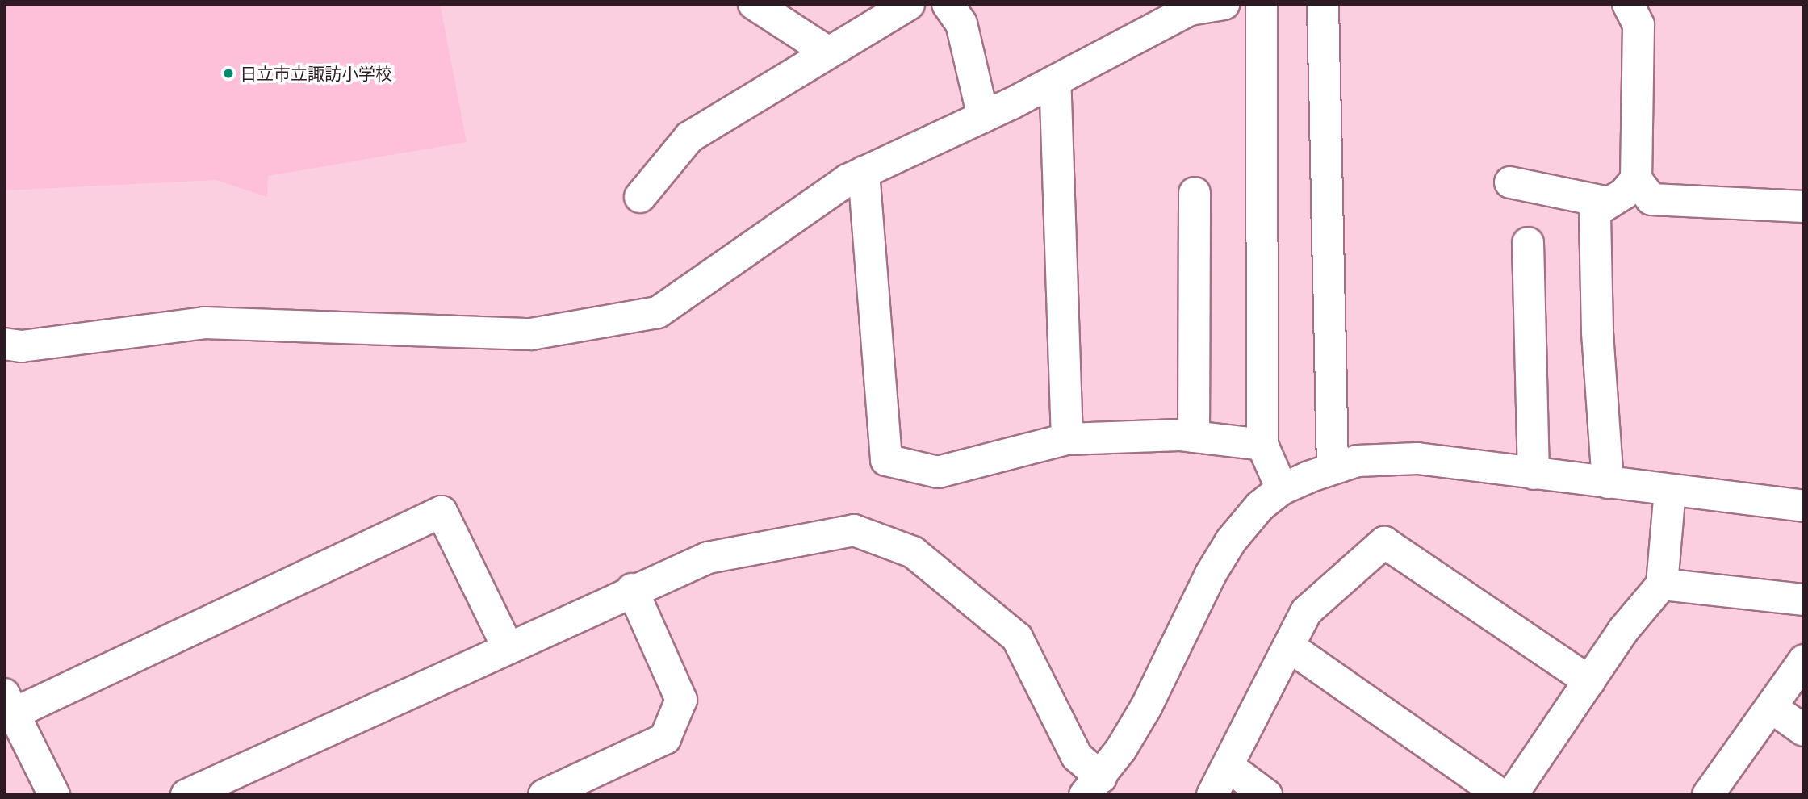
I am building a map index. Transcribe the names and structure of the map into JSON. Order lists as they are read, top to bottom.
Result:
{
  "places": ["日立市立諏訪小学校"]
}
